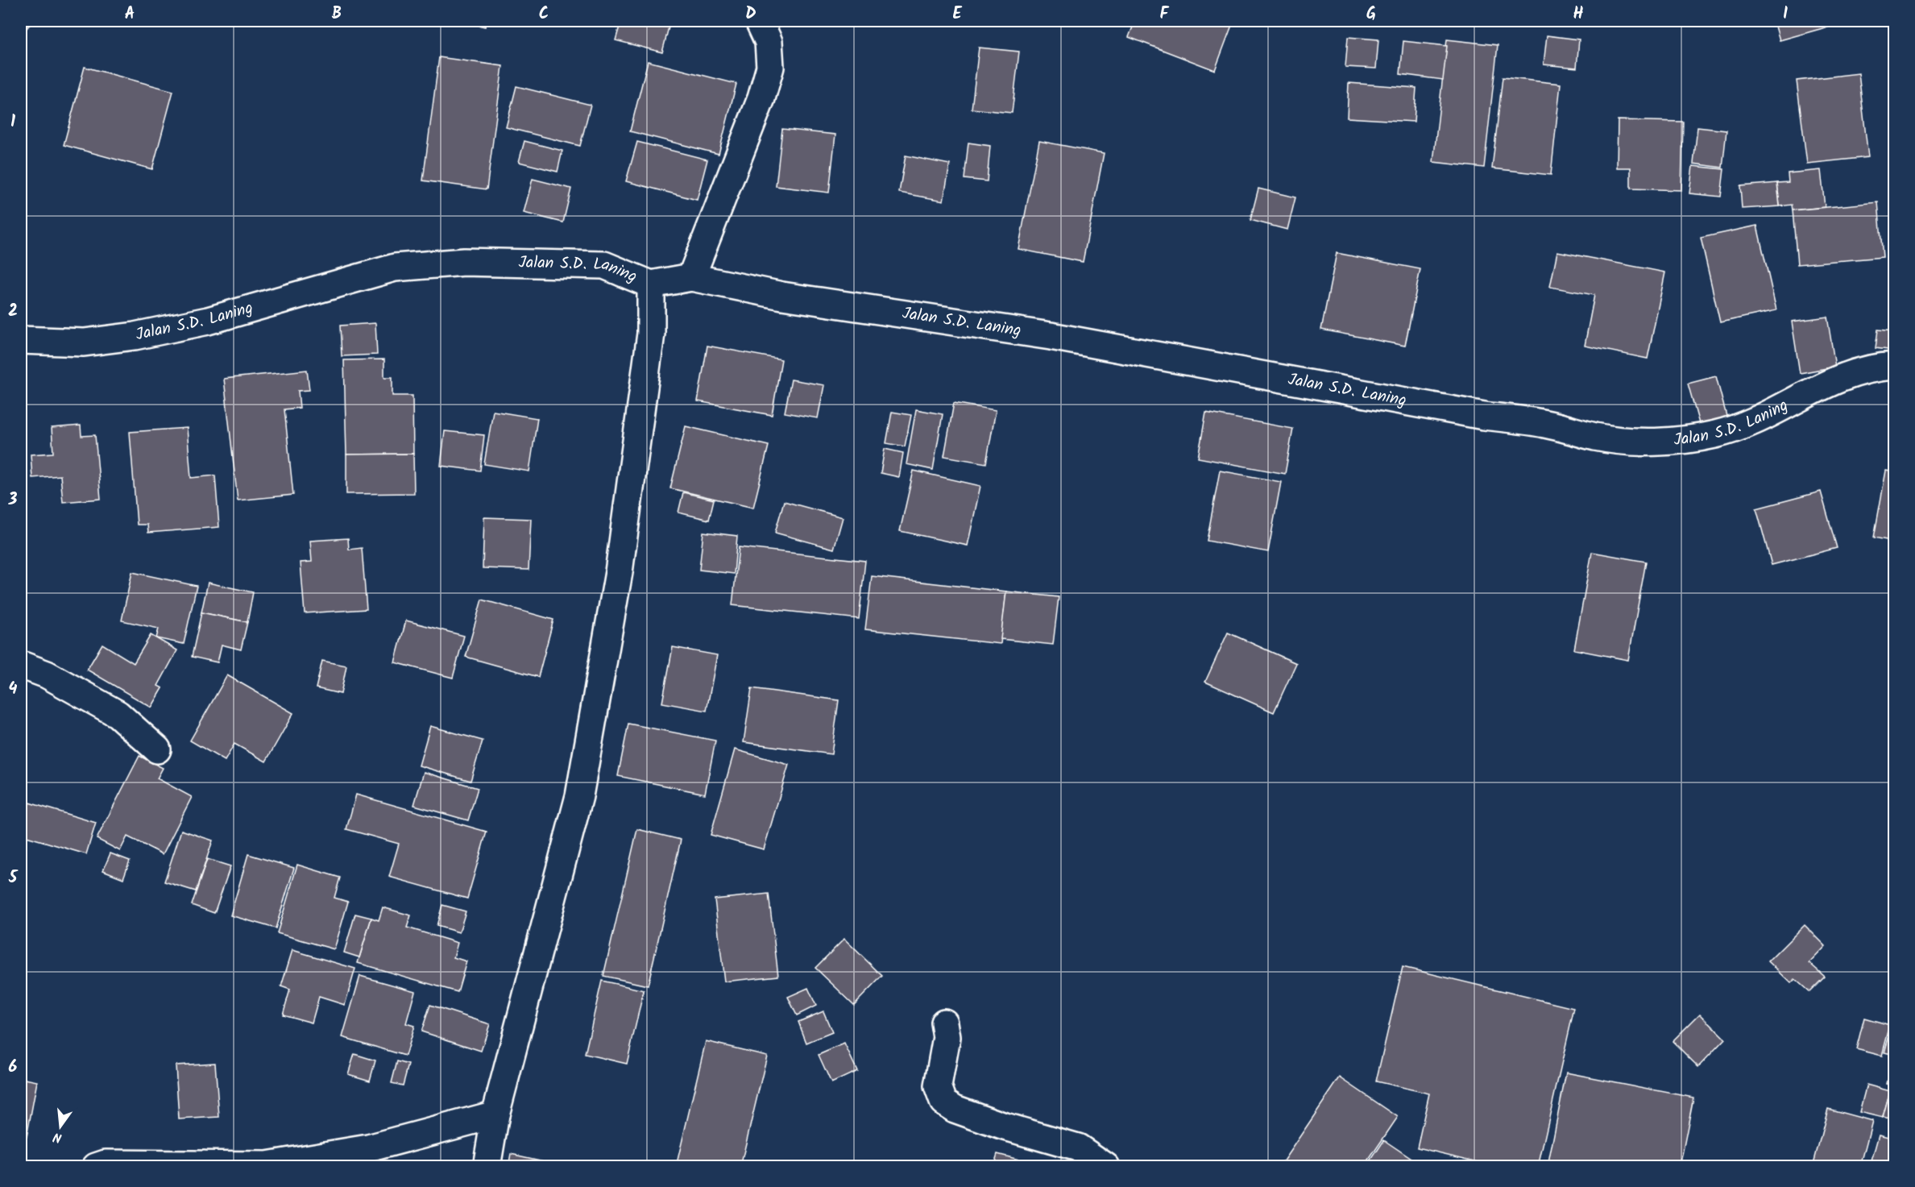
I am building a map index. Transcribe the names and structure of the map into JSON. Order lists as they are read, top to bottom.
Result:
{
  "streets": {
    "street": ["Jalan S.D. Laning"]
  },
  "north": "bottom",
  "grid": {
    "columns": [
      "A",
      "B",
      "C",
      "D",
      "E",
      "F",
      "G",
      "H",
      "I"
    ],
    "rows": [
      "1",
      "2",
      "3",
      "4",
      "5",
      "6"
    ]
  }
}
